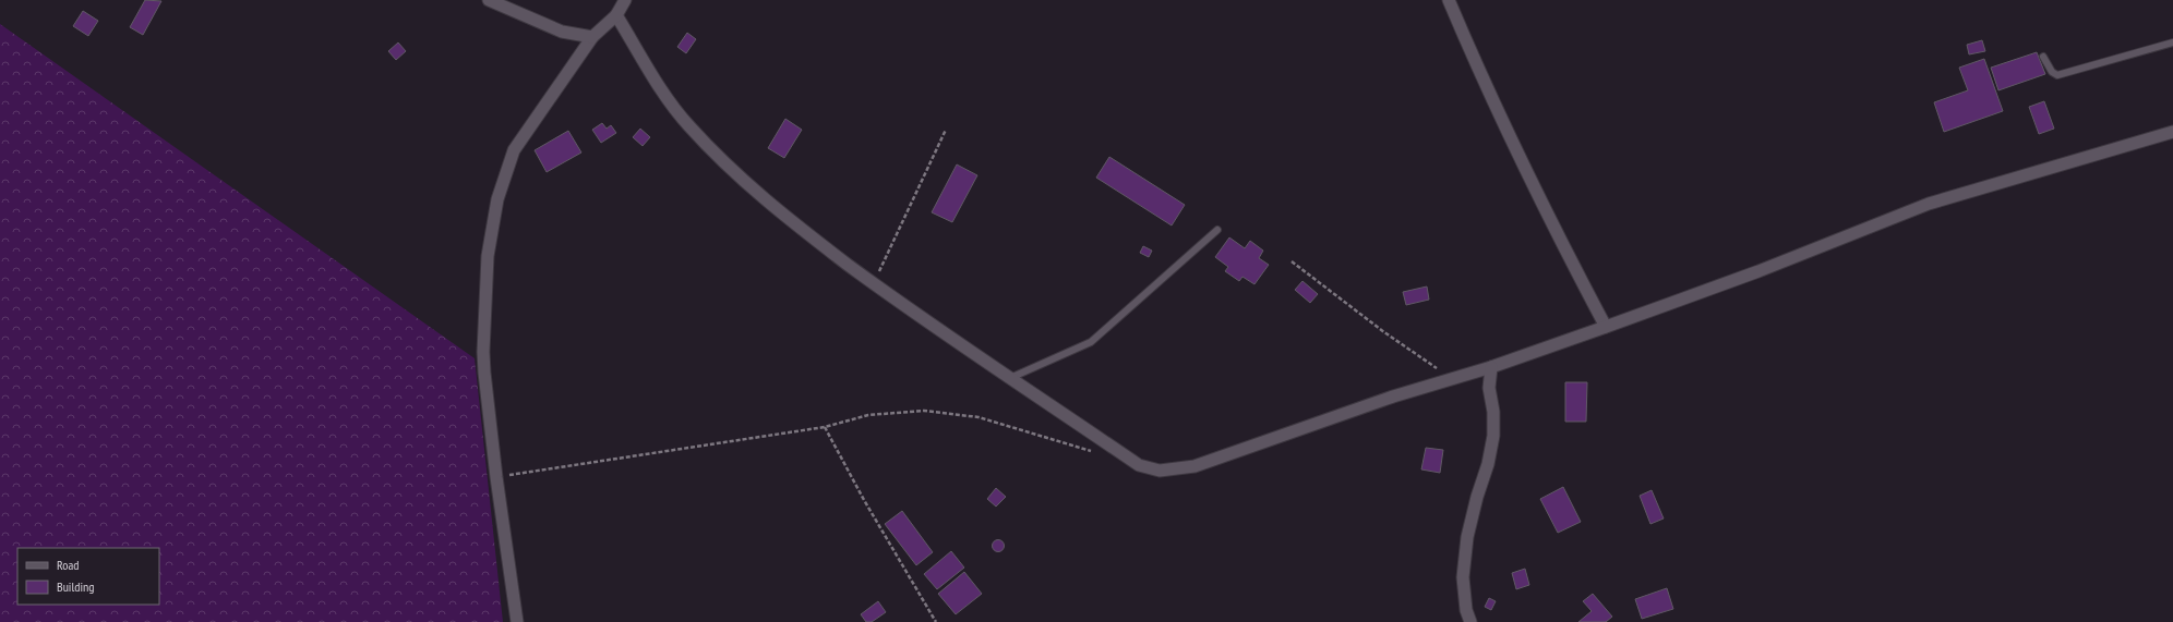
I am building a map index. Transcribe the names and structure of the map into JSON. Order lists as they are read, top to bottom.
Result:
{
  "legend": ["Road", "Building"]
}
